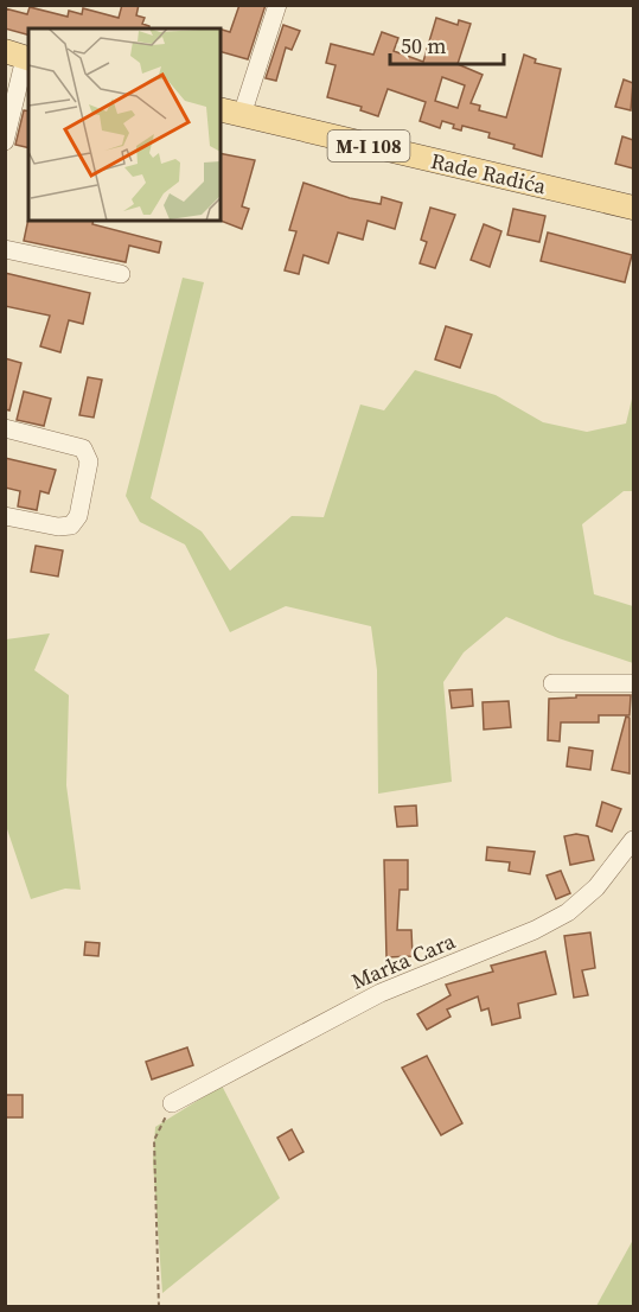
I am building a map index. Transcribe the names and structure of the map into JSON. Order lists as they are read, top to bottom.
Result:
{
  "streets": {
    "main road": ["M-I 108", "Rade Radića"],
    "street": ["Marka Cara"]
  },
  "scale_bar": "50 m"
}
